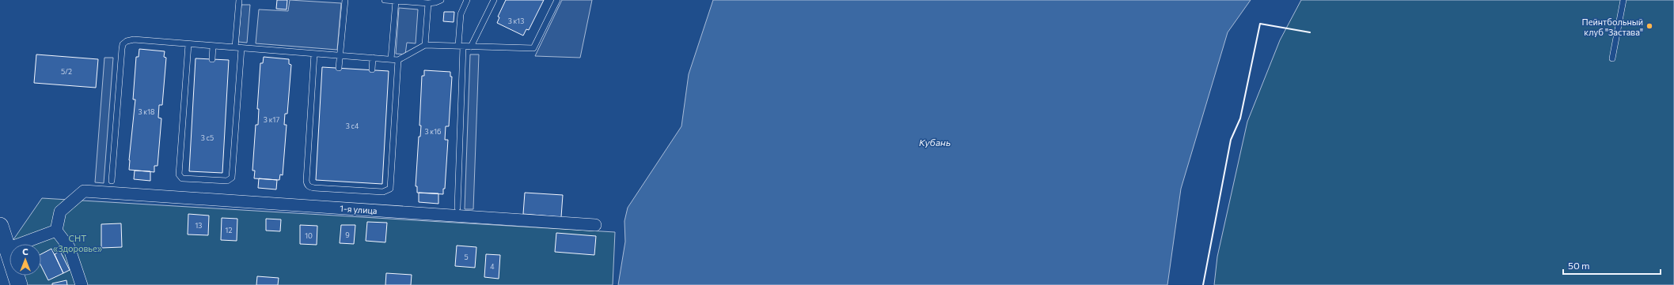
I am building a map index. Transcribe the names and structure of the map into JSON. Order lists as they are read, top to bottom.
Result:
{
  "streets": {
    "street": ["1-я улица"]
  },
  "water": ["Кубань"],
  "parks": ["СНТ «Здоровье»"],
  "places": ["Пейнтбольный клуб \"Застава\""],
  "house_numbers": [
    "3 к13",
    "5/2",
    "3 к18",
    "3 к17",
    "3 c4",
    "3 к16",
    "3 с5",
    "13",
    "12",
    "9",
    "10",
    "5",
    "4"
  ],
  "scale_bar": "50 m",
  "north": "top"
}
